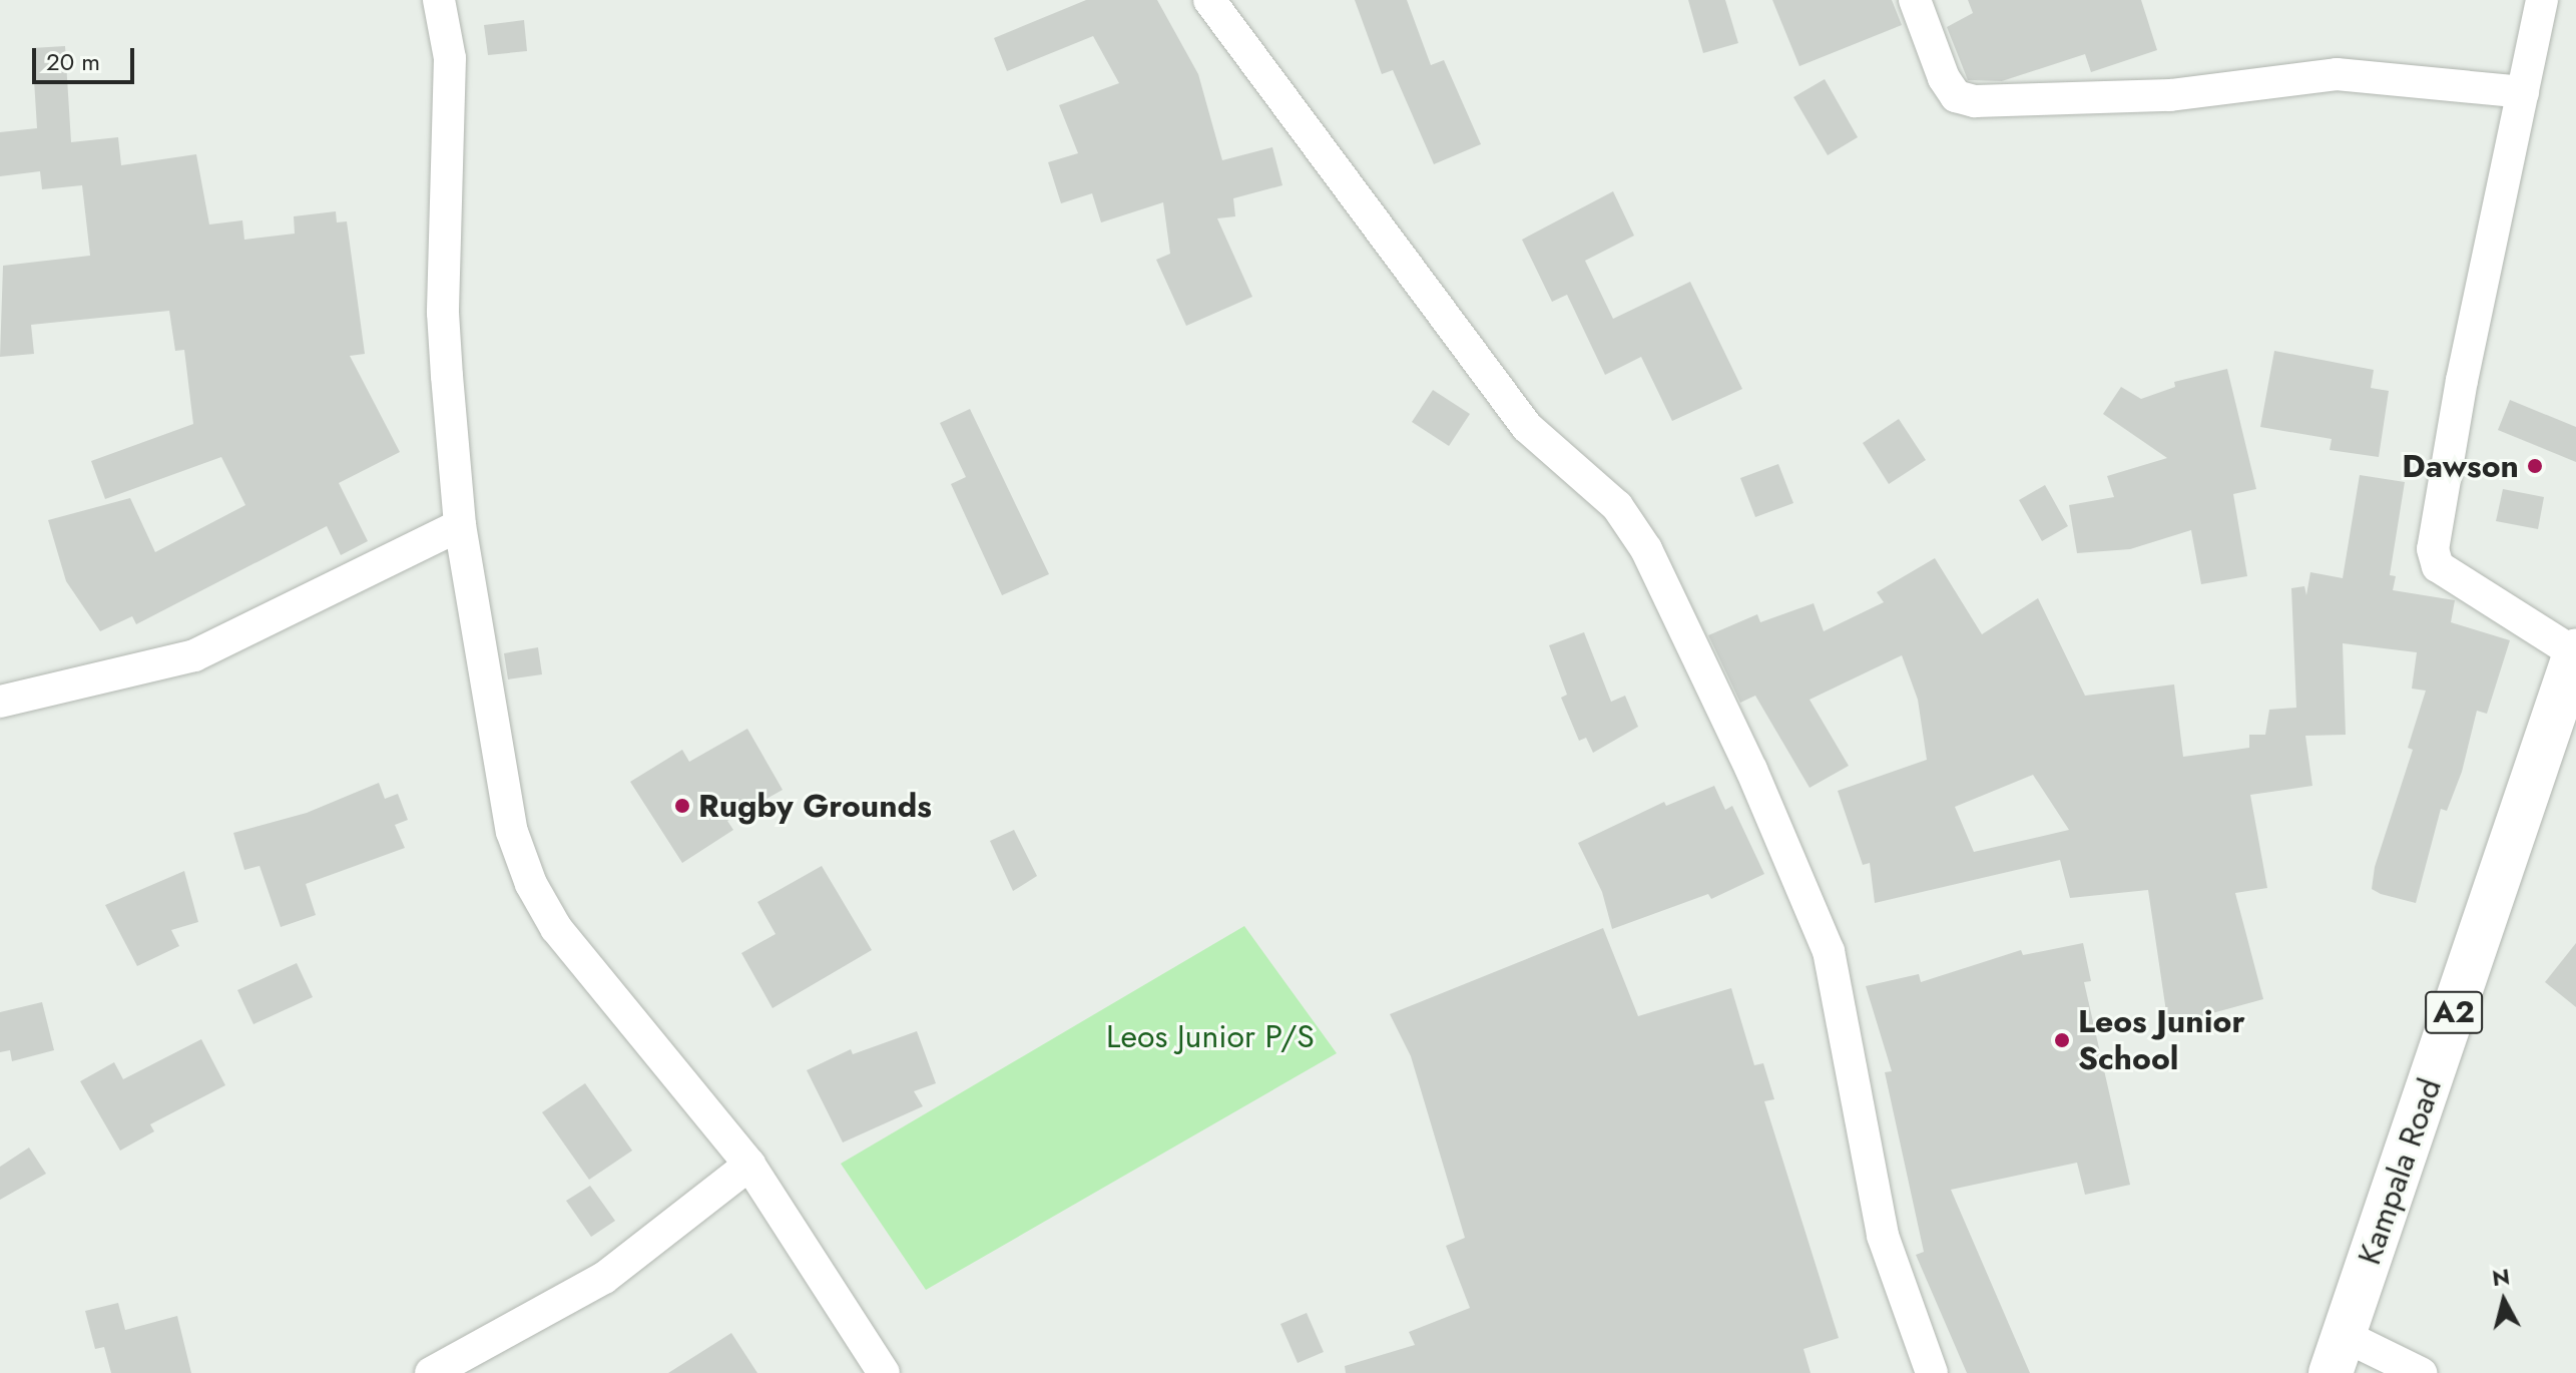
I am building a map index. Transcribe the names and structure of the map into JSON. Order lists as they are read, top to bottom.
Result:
{
  "streets": {
    "main road": ["A2", "Kampala Road"]
  },
  "parks": ["Leos Junior P/S"],
  "places": ["Dawson", "Rugby Grounds", "Leos Junior School"],
  "scale_bar": "20 m",
  "north": "top"
}
